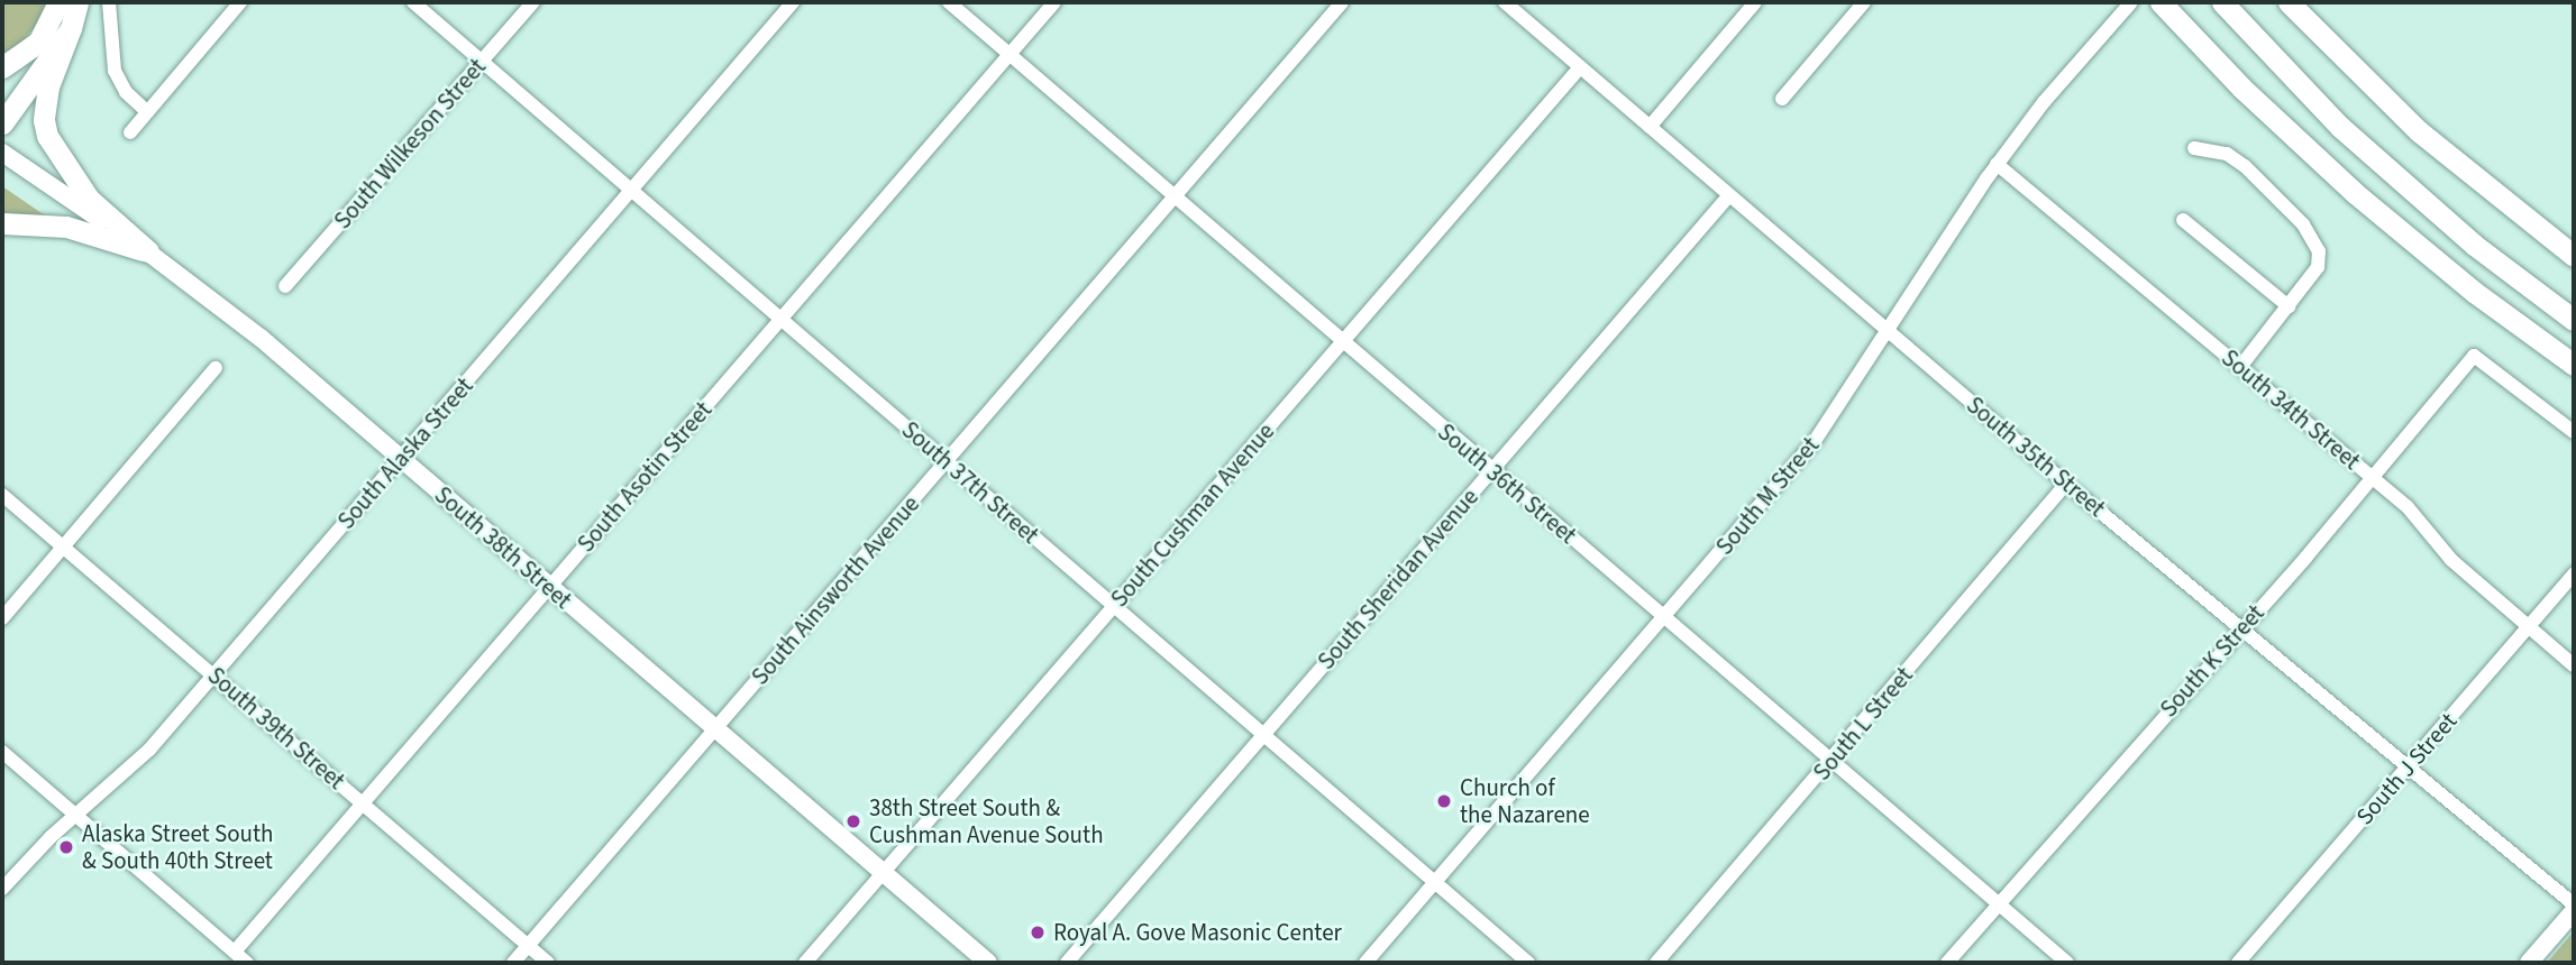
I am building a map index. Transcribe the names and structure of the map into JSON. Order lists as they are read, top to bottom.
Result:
{
  "streets": {
    "main road": ["South 38th Street"],
    "street": [
      "South Wilkeson Street",
      "South 34th Street",
      "South Alaska Street",
      "South 35th Street",
      "South Asotin Street",
      "South 37th Street",
      "South 36th Street",
      "South M Street",
      "South Cushman Avenue",
      "South Sheridan Avenue",
      "South Ainsworth Avenue",
      "South K Street",
      "South L Street",
      "South 39th Street",
      "South J Street"
    ]
  },
  "crossings": [
    ["South Wilkeson Street", "South 37th Street"],
    ["South 34th Street", "South M Street"],
    ["South 34th Street", "South K Street"],
    ["South 34th Street", "South J Street"],
    ["South Alaska Street", "South 37th Street"],
    ["South Alaska Street", "South 38th Street"],
    ["South Alaska Street", "South 39th Street"],
    ["South 35th Street", "South M Street"],
    ["South 35th Street", "South Cushman Avenue"],
    ["South 35th Street", "South Sheridan Avenue"],
    ["South 35th Street", "South K Street"],
    ["South 35th Street", "South L Street"],
    ["South 35th Street", "South J Street"],
    ["South Asotin Street", "South 37th Street"],
    ["South Asotin Street", "South 36th Street"],
    ["South Asotin Street", "South 38th Street"],
    ["South Asotin Street", "South 39th Street"],
    ["South 37th Street", "South M Street"],
    ["South 37th Street", "South Cushman Avenue"],
    ["South 37th Street", "South Sheridan Avenue"],
    ["South 37th Street", "South Ainsworth Avenue"],
    ["South 36th Street", "South M Street"],
    ["South 36th Street", "South Cushman Avenue"],
    ["South 36th Street", "South Sheridan Avenue"],
    ["South 36th Street", "South Ainsworth Avenue"],
    ["South 36th Street", "South K Street"],
    ["South 36th Street", "South L Street"],
    ["South Cushman Avenue", "South 38th Street"],
    ["South 38th Street", "South Ainsworth Avenue"],
    ["South Ainsworth Avenue", "South 39th Street"]
  ],
  "places": [
    "Church of the Nazarene",
    "38th Street South & Cushman Avenue South",
    "Alaska Street South & South 40th Street",
    "Royal A. Gove Masonic Center"
  ]
}
